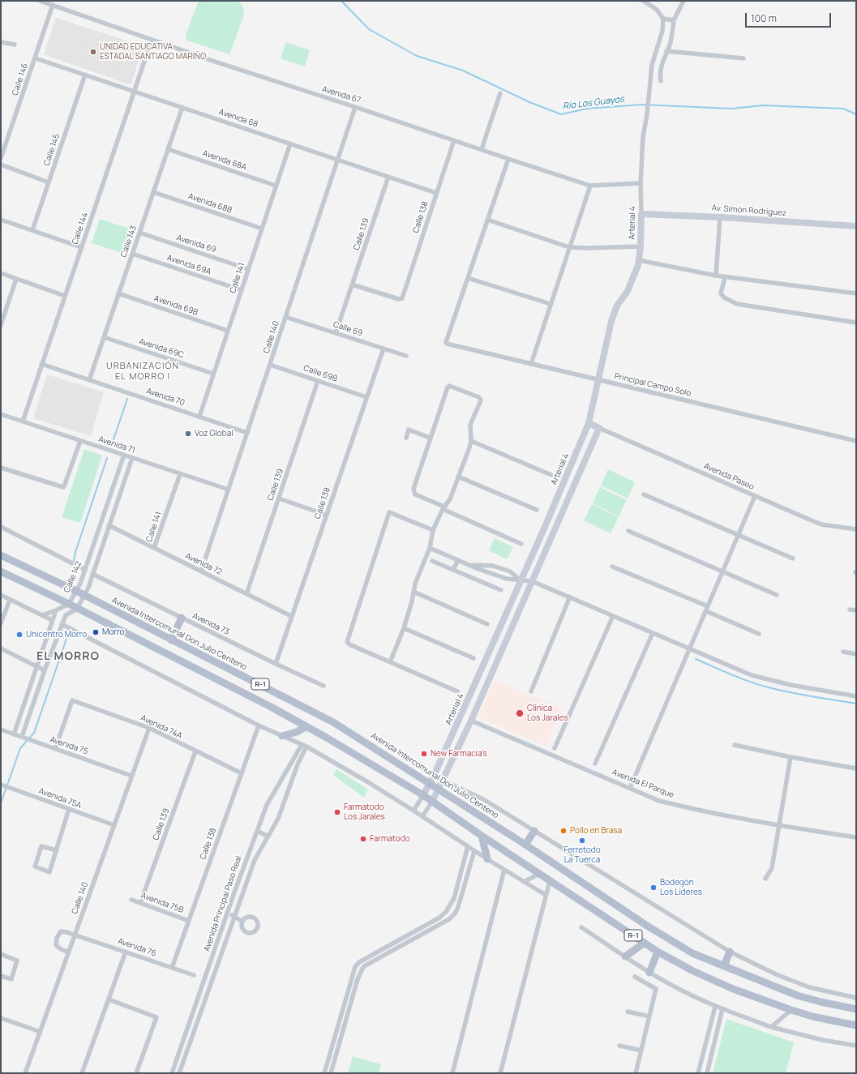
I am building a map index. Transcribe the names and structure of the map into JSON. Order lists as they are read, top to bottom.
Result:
{
  "streets": {
    "main road": ["Avenida Intercomunal Don Julio Centeno", "R-1"],
    "street": [
      "Calle 146",
      "Avenida 67",
      "Avenida 68",
      "Calle 145",
      "Avenida 68A",
      "Avenida 68B",
      "Av. Simón Rodríguez",
      "Calle 138",
      "Arterial 4",
      "Calle 144",
      "Calle 139",
      "Calle 143",
      "Avenida 69",
      "Avenida 69A",
      "Calle 141",
      "Avenida 69B",
      "Calle 69",
      "Calle 140",
      "Avenida 69C",
      "Calle 69B",
      "Principal Campo Solo",
      "Avenida 70",
      "Avenida 71",
      "Avenida Paseo",
      "Avenida 72",
      "Calle 142",
      "Avenida 73",
      "Avenida 74A",
      "Avenida 75",
      "Avenida El Parque",
      "Avenida 75A",
      "Avenida 75B",
      "Avenida Principal Paso Real",
      "Avenida 76"
    ]
  },
  "crossings": [
    ["Calle 146", "Avenida 67"],
    ["Calle 146", "Avenida 68"],
    ["Avenida 67", "Calle 138"],
    ["Avenida 67", "Arterial 4"],
    ["Avenida 67", "Calle 144"],
    ["Avenida 67", "Calle 140"],
    ["Avenida 68", "Calle 145"],
    ["Avenida 68", "Calle 138"],
    ["Avenida 68", "Calle 144"],
    ["Avenida 68", "Calle 139"],
    ["Avenida 68", "Calle 143"],
    ["Avenida 68", "Calle 141"],
    ["Avenida 68", "Calle 140"],
    ["Avenida 68A", "Calle 143"],
    ["Avenida 68A", "Calle 141"],
    ["Avenida 68B", "Calle 143"],
    ["Avenida 68B", "Calle 141"],
    ["Av. Simón Rodríguez", "Arterial 4"],
    ["Calle 138", "Calle 139"],
    ["Calle 138", "Calle 69"],
    ["Calle 138", "Calle 69B"],
    ["Calle 138", "Avenida 72"],
    ["Calle 138", "Avenida 73"],
    ["Calle 138", "Avenida 74A"],
    ["Calle 138", "Avenida 75B"],
    ["Calle 138", "Avenida 76"],
    ["Arterial 4", "Principal Campo Solo"],
    ["Arterial 4", "Avenida Intercomunal Don Julio Centeno"],
    ["Arterial 4", "R-1"],
    ["Calle 144", "Avenida 70"],
    ["Calle 144", "Avenida 71"],
    ["Calle 139", "Calle 69"],
    ["Calle 139", "Calle 69B"],
    ["Calle 139", "Avenida 72"],
    ["Calle 139", "Avenida 74A"],
    ["Calle 139", "Avenida 75B"],
    ["Calle 143", "Avenida 69"],
    ["Calle 143", "Avenida 69A"],
    ["Calle 143", "Avenida 69B"],
    ["Calle 143", "Avenida 69C"],
    ["Calle 143", "Avenida 70"],
    ["Avenida 69", "Calle 141"],
    ["Avenida 69A", "Calle 141"],
    ["Calle 141", "Avenida 69B"],
    ["Calle 141", "Avenida 69C"],
    ["Calle 141", "Avenida 70"],
    ["Calle 141", "Avenida 71"],
    ["Calle 141", "Avenida 72"],
    ["Calle 69", "Calle 140"],
    ["Calle 140", "Calle 69B"],
    ["Calle 140", "Avenida 70"],
    ["Calle 140", "Avenida 71"],
    ["Calle 140", "Avenida 72"],
    ["Calle 140", "Avenida 74A"],
    ["Calle 140", "Avenida 75"],
    ["Calle 140", "Avenida 75A"],
    ["Calle 140", "Avenida 76"],
    ["Avenida 71", "Calle 142"],
    ["Avenida 72", "Calle 142"],
    ["Calle 142", "Avenida 73"],
    ["Calle 142", "Avenida Intercomunal Don Julio Centeno"],
    ["Calle 142", "R-1"],
    ["Calle 142", "Avenida 75"],
    ["Avenida 74A", "Avenida 75"]
  ],
  "districts": ["URBANIZACIÓN EL MORRO I", "EL MORRO"],
  "water": ["Río Los Guayos"],
  "places": [
    "UNIDAD EDUCATIVA ESTADAL SANTIAGO MARIÑO",
    "Voz Global",
    "Morro",
    "Unicentro Morro",
    "Clinica Los Jarales",
    "New Farmacia's",
    "Farmatodo Los Jarales",
    "Pollo en Brasa",
    "Farmatodo",
    "Ferretodo La Tuerca",
    "Bodegón Los Líderes"
  ],
  "scale_bar": "100 m"
}
